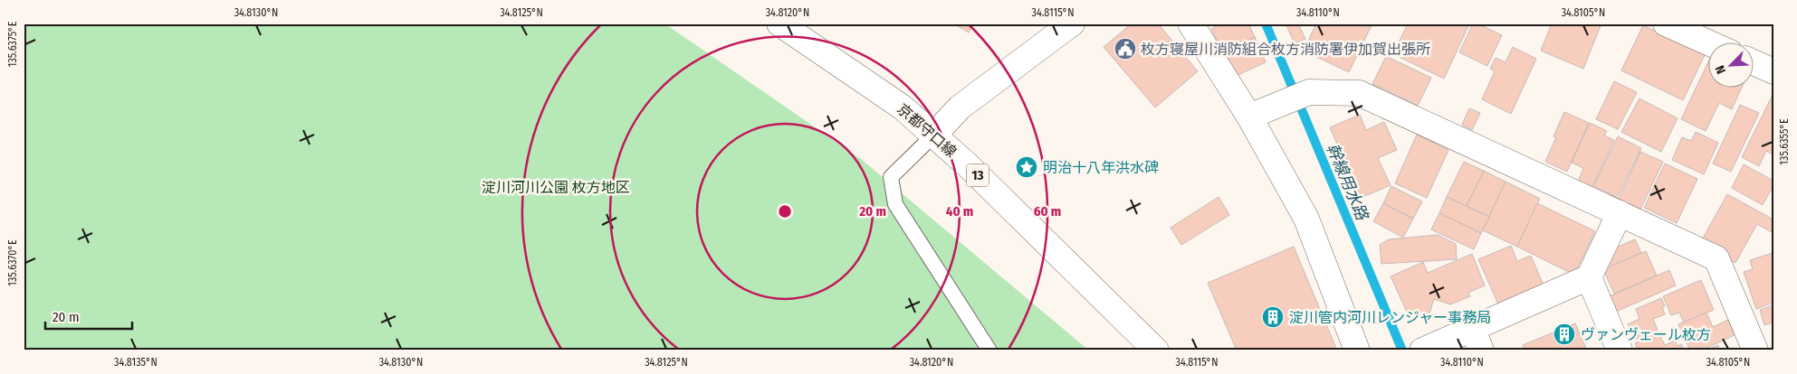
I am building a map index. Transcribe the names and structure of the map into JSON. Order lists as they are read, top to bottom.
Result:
{
  "streets": {
    "street": ["京都守口線", "13"]
  },
  "water": ["幹線用水路"],
  "parks": ["淀川河川公園 枚方地区"],
  "places": {
    "public building": ["枚方寝屋川消防組合枚方消防署伊加賀出張所"],
    "place": ["明治十八年洪水碑"],
    "building": ["淀川管内河川レンジャー事務局", "ヴァンヴェール枚方"]
  },
  "scale_bar": "20 m",
  "north": "bottom left",
  "coordinates": [
    "34.8130°N",
    "34.8125°N",
    "34.8120°N",
    "34.8115°N",
    "34.8110°N",
    "34.8105°N",
    "135.6375°E",
    "135.6355°E",
    "135.6370°E",
    "34.8135°N"
  ],
  "rings": ["20 m", "40 m", "60 m"]
}
